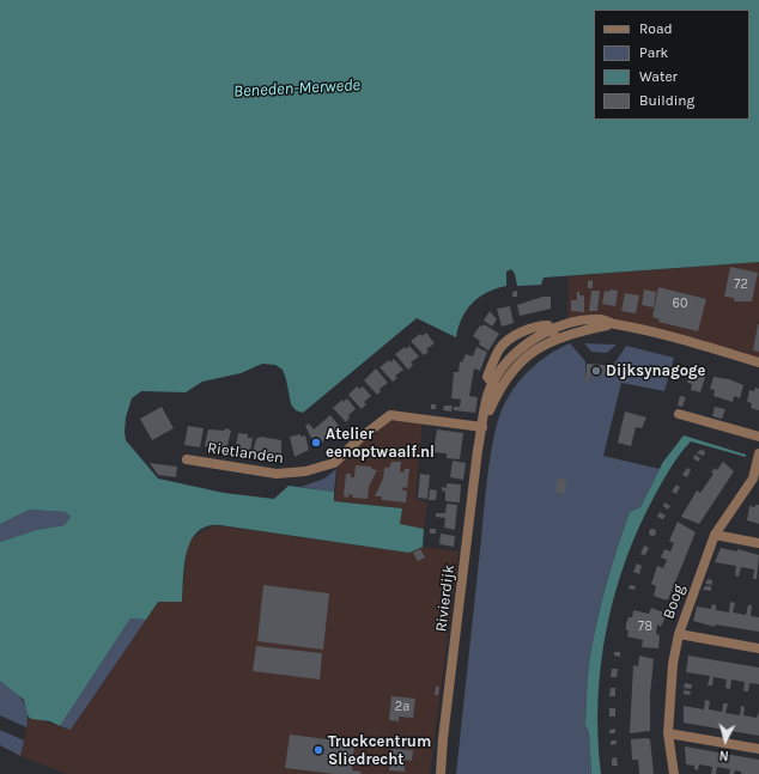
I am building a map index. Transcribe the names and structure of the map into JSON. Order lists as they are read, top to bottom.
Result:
{
  "streets": {
    "street": ["Rietlanden", "Rivierdijk", "Boog"]
  },
  "crossings": [
    ["Rietlanden", "Rivierdijk"]
  ],
  "water": ["Beneden-Merwede"],
  "places": ["Dijksynagoge", "Atelier eenoptwaalf.nl", "Truckcentrum Sliedrecht"],
  "house_numbers": [
    "72",
    "60",
    "78",
    "2a"
  ],
  "legend": [
    "Road",
    "Park",
    "Water",
    "Building"
  ],
  "north": "bottom"
}
